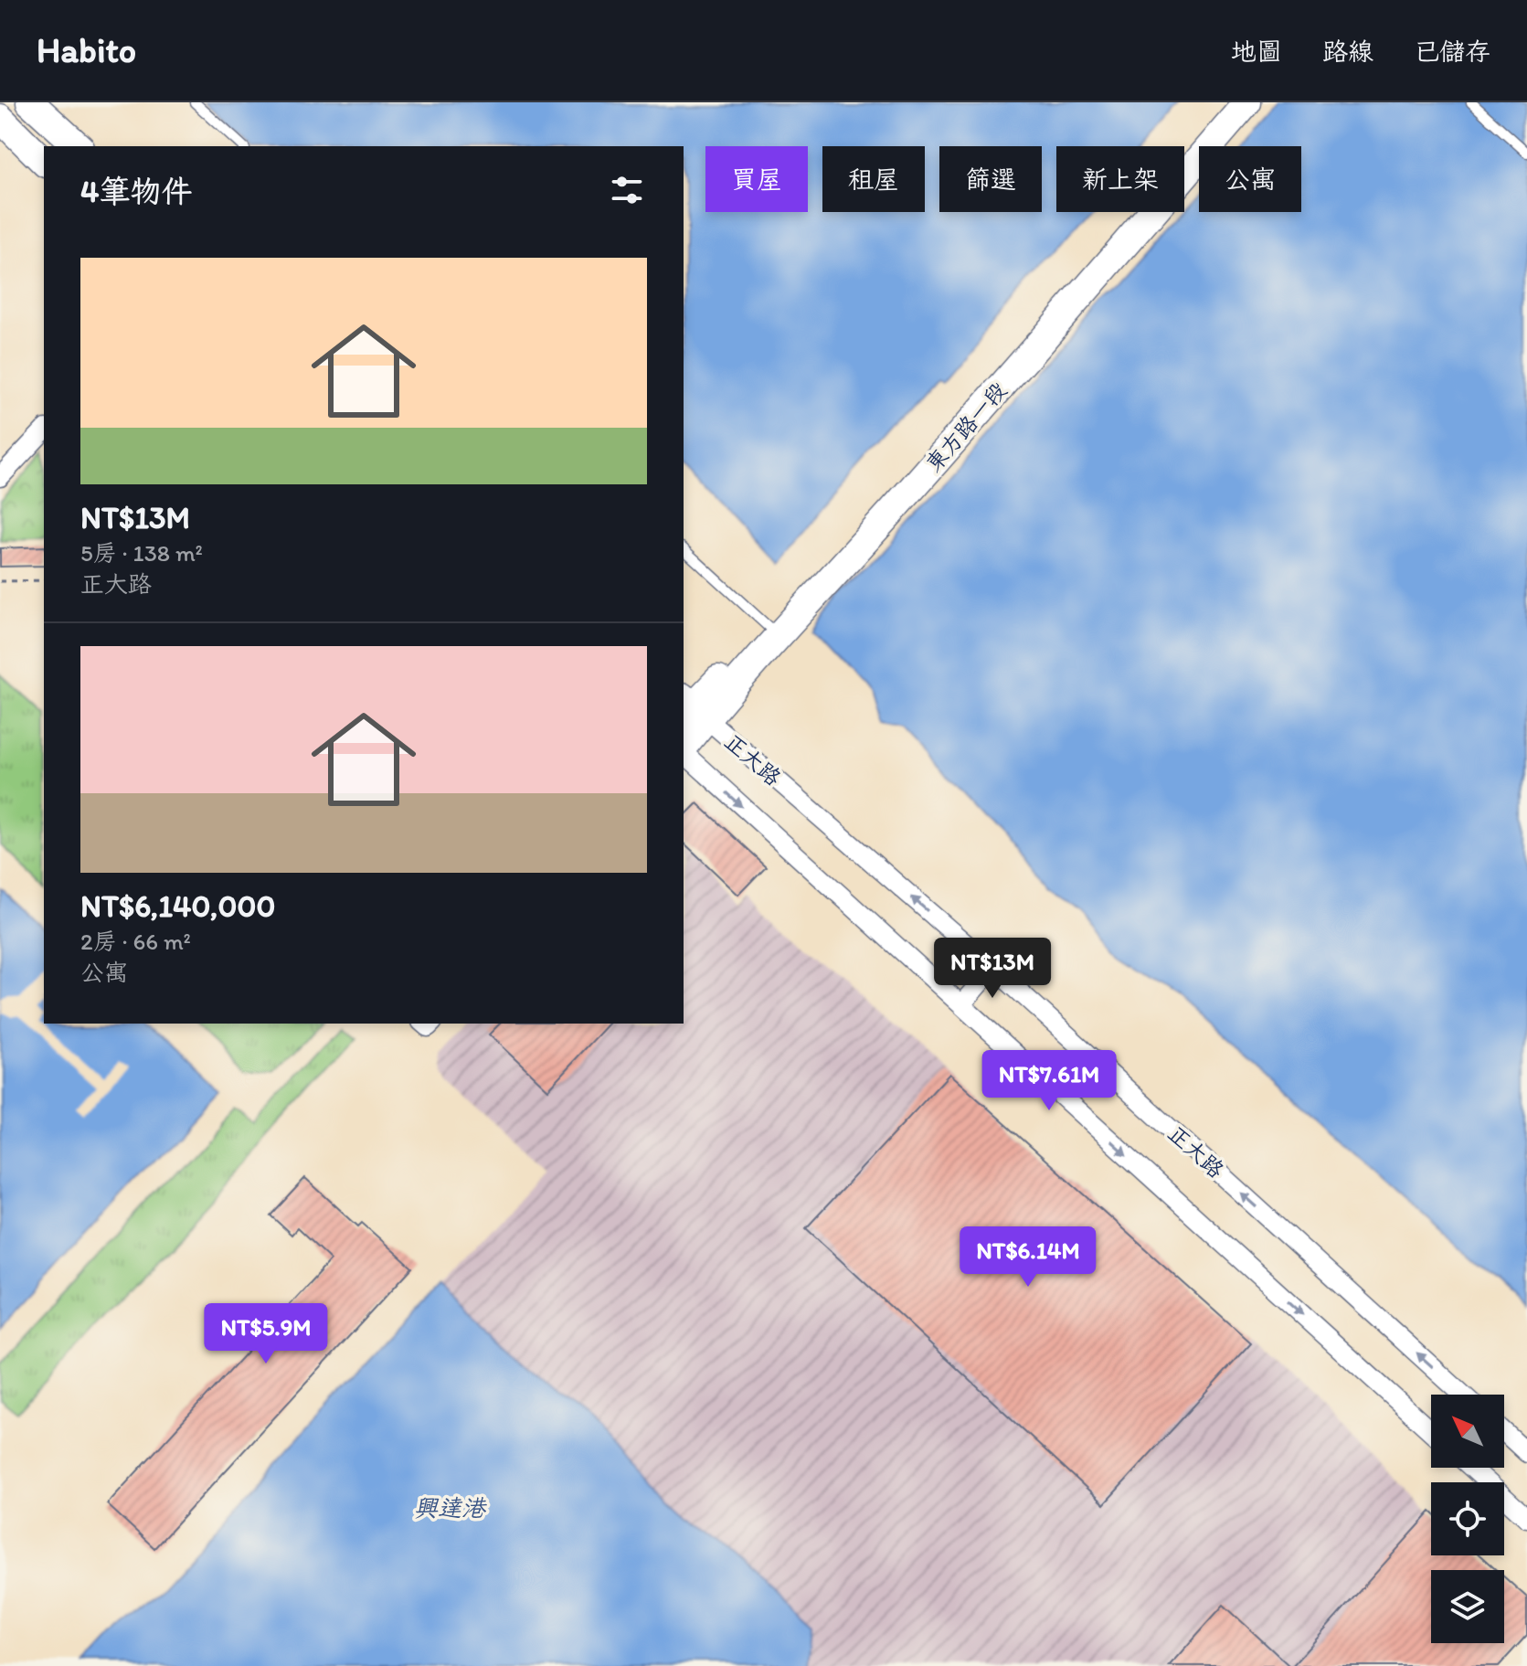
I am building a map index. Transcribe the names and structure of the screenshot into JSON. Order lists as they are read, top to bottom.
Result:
{
  "streets": {
    "main road": ["東方路一段"],
    "street": ["正大路"]
  },
  "crossings": [
    ["東方路一段", "正大路"]
  ],
  "water": ["興達港"],
  "north": "top left",
  "page": {
    "header": "Habito",
    "nav": ["地圖", "路線", "已儲存"],
    "chip": [
      "買屋",
      "租屋",
      "篩選",
      "新上架",
      "公寓"
    ],
    "heading": "4筆物件",
    "list": [
      {
        "name": "NT$13M",
        "note": "5房 · 138 m² · 正大路"
      },
      {
        "name": "NT$6,140,000",
        "note": "2房 · 66 m² · 公寓"
      }
    ],
    "price": [
      "NT$13M",
      "NT$7.61M",
      "NT$6.14M",
      "NT$5.9M"
    ]
  }
}
